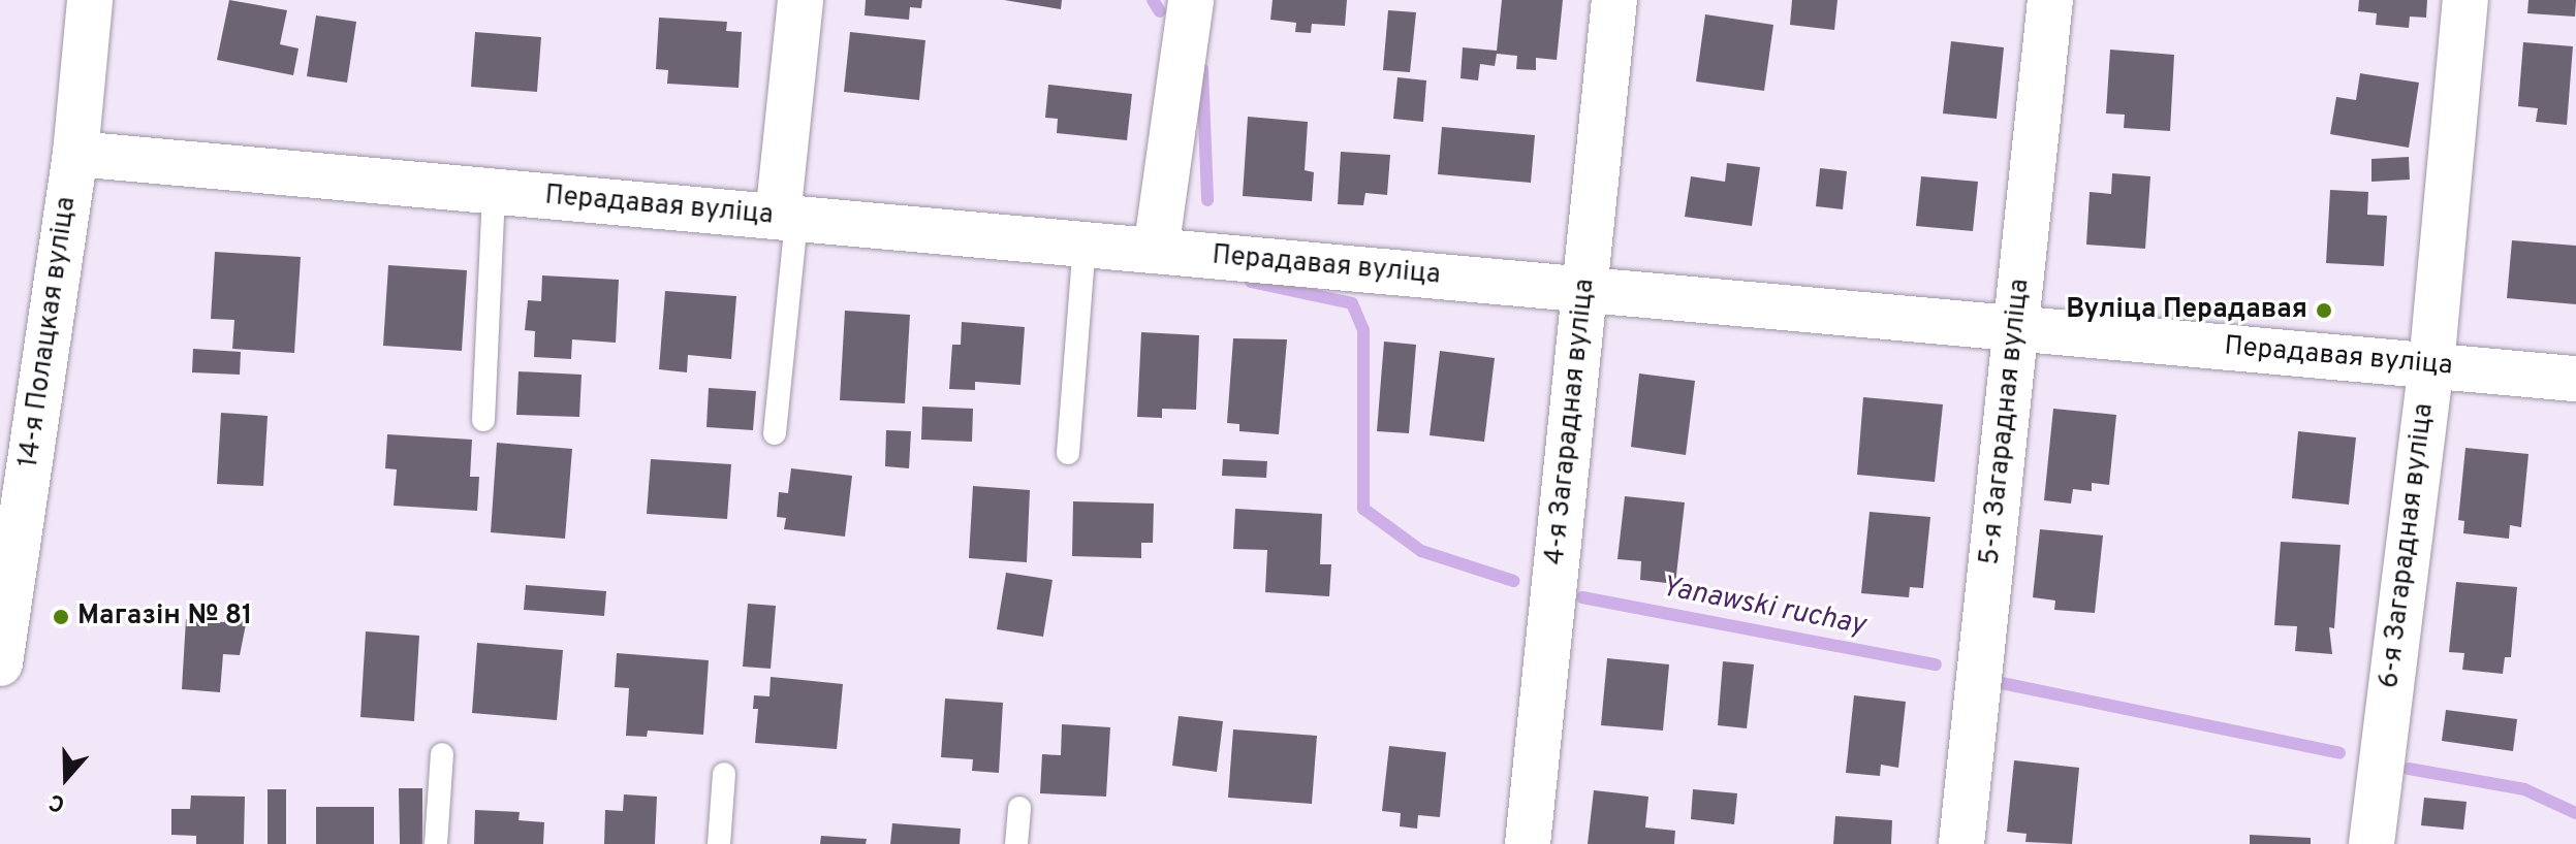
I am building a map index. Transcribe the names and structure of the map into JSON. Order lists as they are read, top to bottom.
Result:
{
  "streets": {
    "street": [
      "Перадавая вуліца",
      "14-я Полацкая вуліца",
      "4-я Загарадная вуліца",
      "5-я Загарадная вуліца",
      "6-я Загарадная вуліца"
    ]
  },
  "crossings": [
    ["Перадавая вуліца", "14-я Полацкая вуліца"],
    ["Перадавая вуліца", "4-я Загарадная вуліца"],
    ["Перадавая вуліца", "5-я Загарадная вуліца"],
    ["Перадавая вуліца", "6-я Загарадная вуліца"]
  ],
  "water": ["Yanawski ruchay"],
  "places": ["Вуліца Перадавая", "Магазін № 81"],
  "north": "bottom"
}
